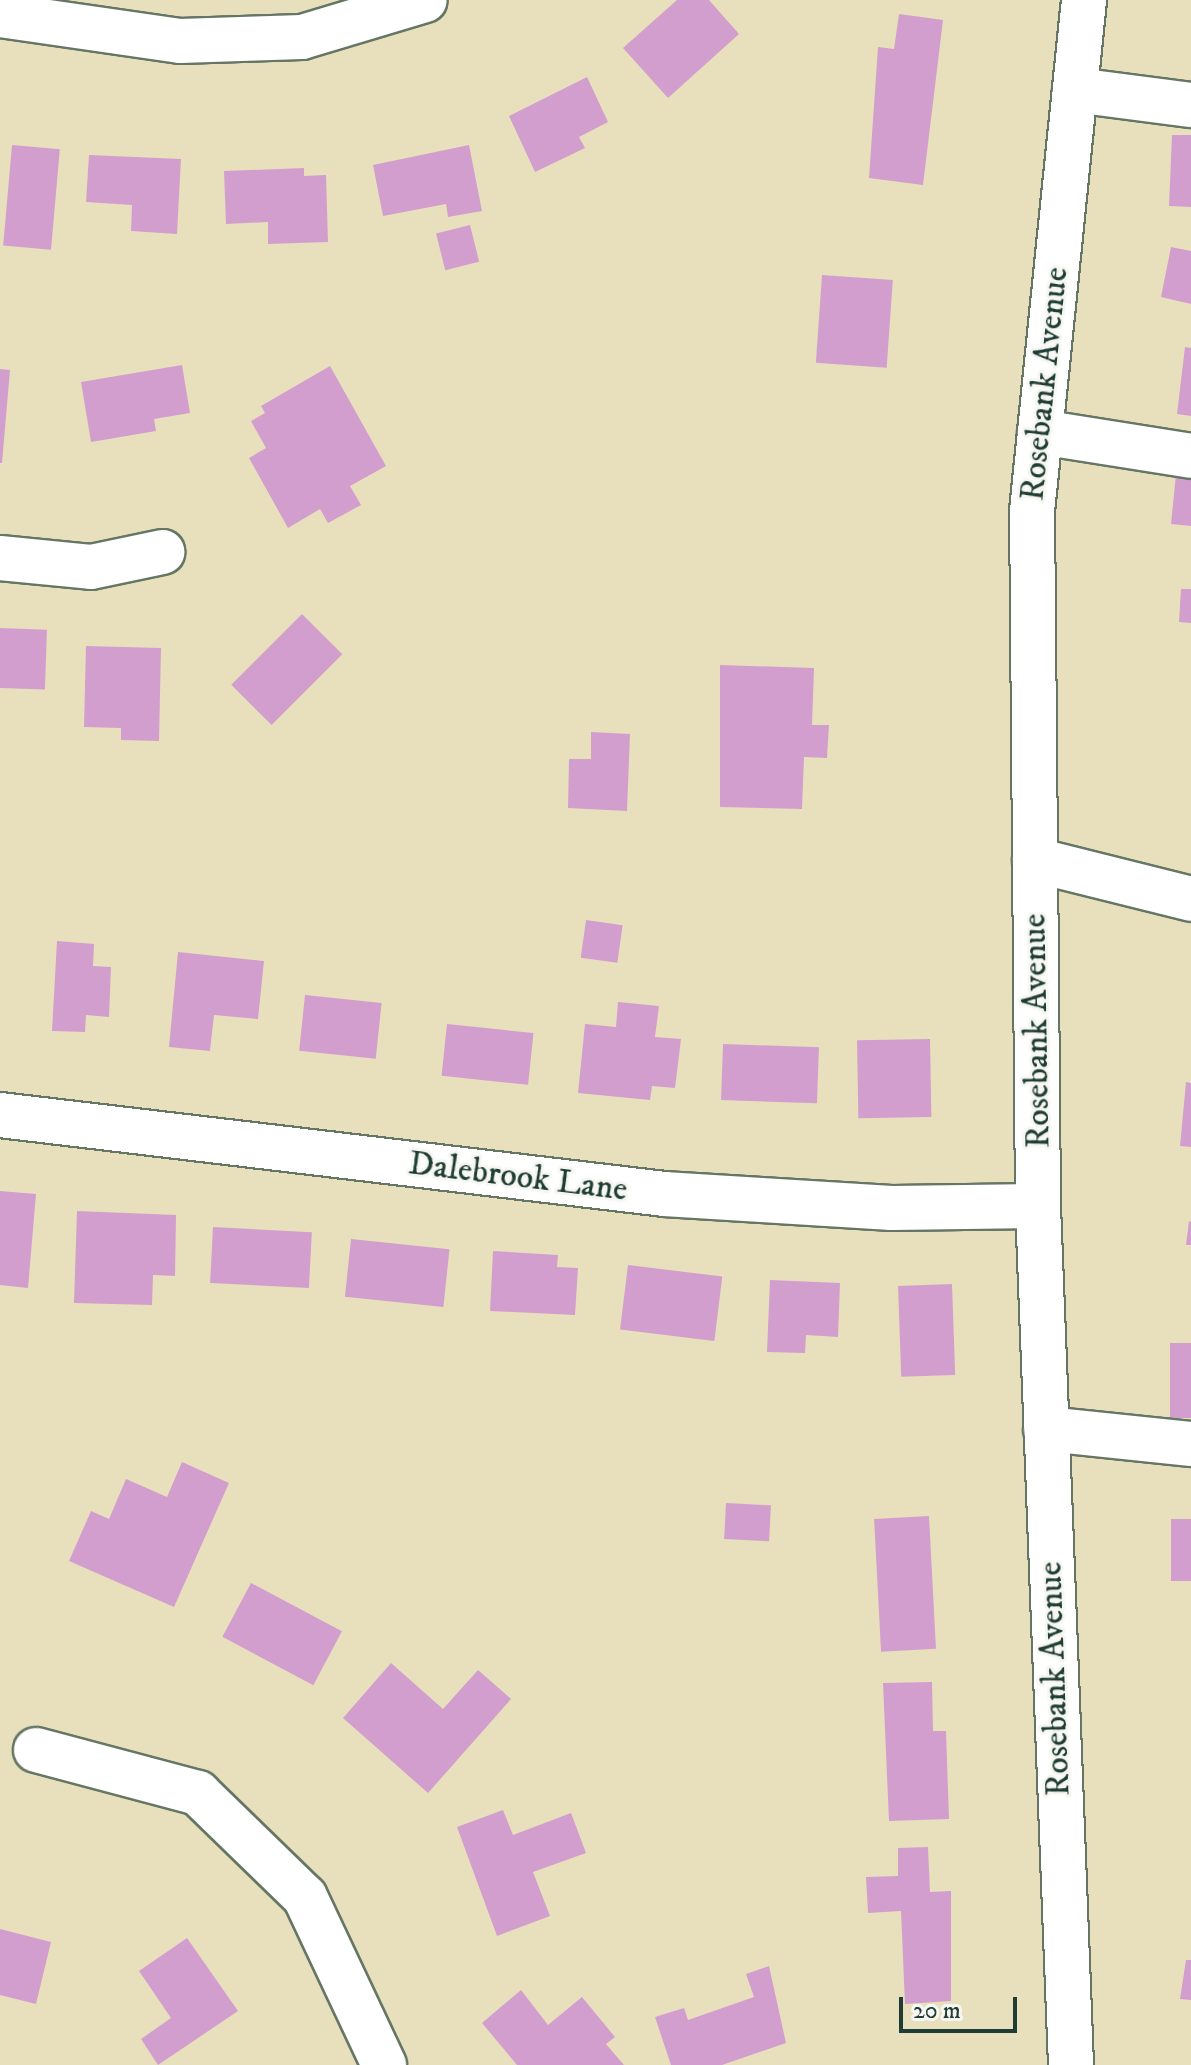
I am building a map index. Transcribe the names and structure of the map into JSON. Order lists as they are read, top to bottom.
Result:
{
  "streets": {
    "street": ["Rosebank Avenue", "Dalebrook Lane"]
  },
  "crossings": [
    ["Rosebank Avenue", "Dalebrook Lane"]
  ],
  "scale_bar": "20 m"
}
